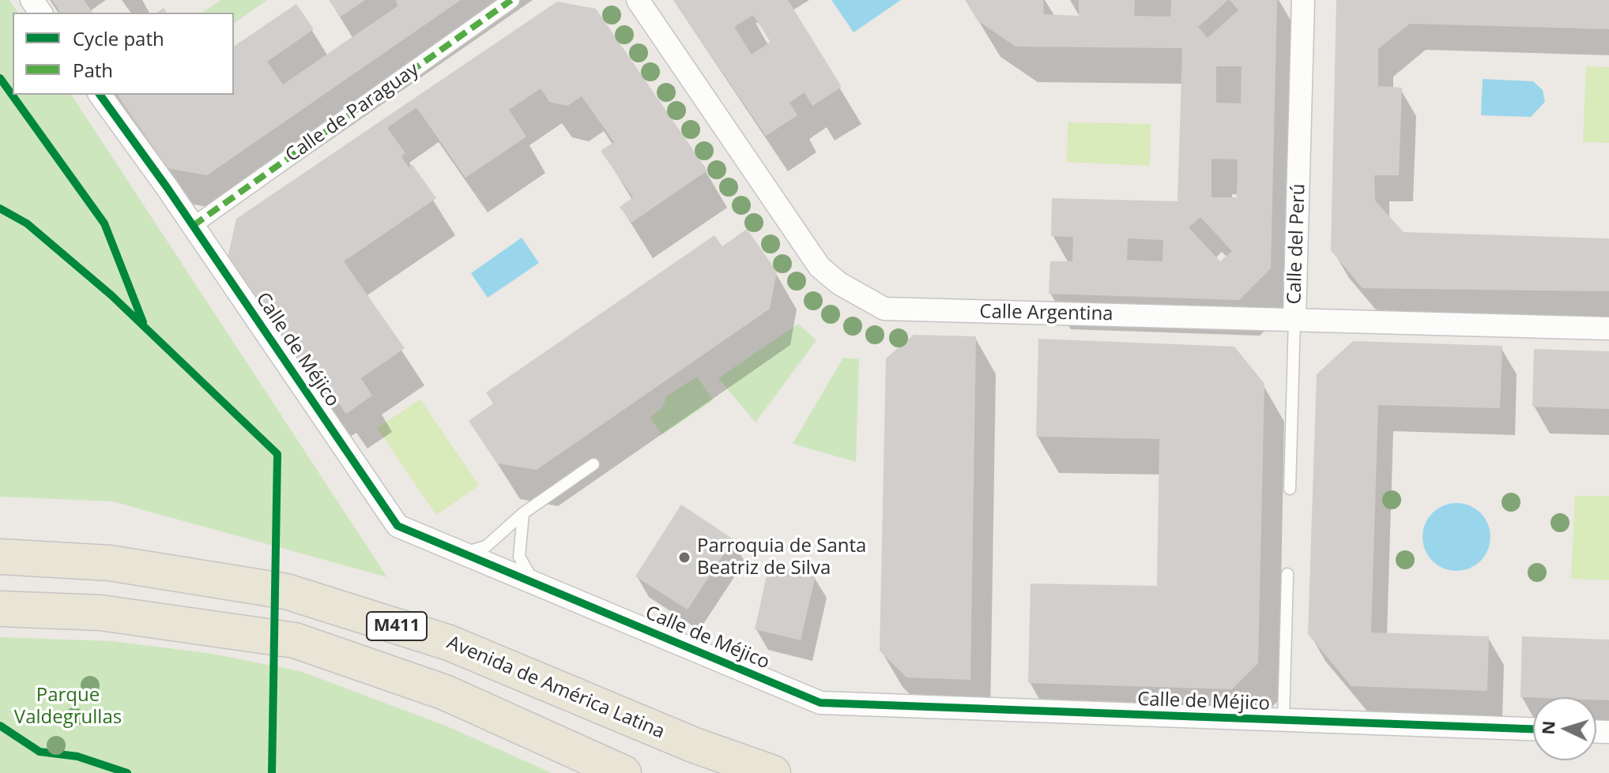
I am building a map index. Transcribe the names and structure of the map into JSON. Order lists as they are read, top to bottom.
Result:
{
  "streets": {
    "main road": ["M411", "Avenida de América Latina"],
    "street": [
      "Calle de Paraguay",
      "Calle del Perú",
      "Calle Argentina",
      "Calle de Méjico"
    ]
  },
  "crossings": [
    ["Calle de Paraguay", "Calle de Méjico"],
    ["Calle del Perú", "Calle Argentina"]
  ],
  "parks": ["Parque Valdegrullas"],
  "places": ["Parroquia de Santa Beatriz de Silva"],
  "legend": ["Cycle path", "Path"],
  "north": "left"
}
